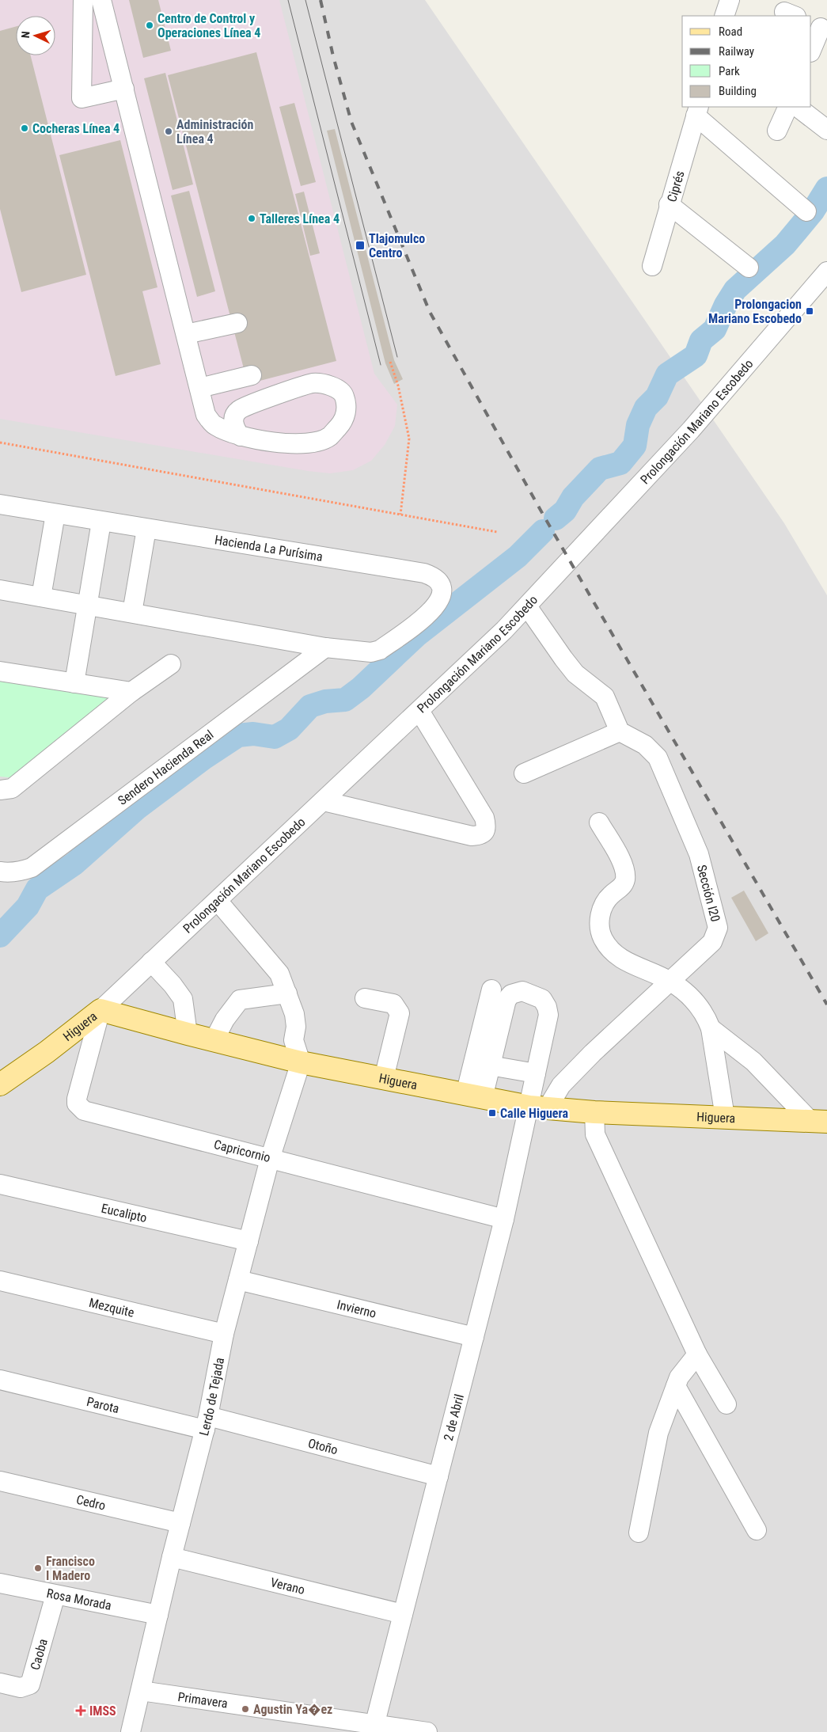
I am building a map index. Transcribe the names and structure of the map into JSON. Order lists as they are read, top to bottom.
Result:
{
  "streets": {
    "main road": ["Higuera"],
    "street": [
      "Ciprés",
      "Prolongación Mariano Escobedo",
      "Hacienda La Purísima",
      "Sendero Hacienda Real",
      "Sección I20",
      "Capricornio",
      "Eucalipto",
      "Mezquite",
      "Invierno",
      "Lerdo de Tejada",
      "Parota",
      "2 de Abril",
      "Otoño",
      "Cedro",
      "Verano",
      "Rosa Morada",
      "Caoba",
      "Primavera"
    ]
  },
  "crossings": [
    ["Prolongación Mariano Escobedo", "Higuera"],
    ["Prolongación Mariano Escobedo", "Capricornio"],
    ["Hacienda La Purísima", "Sendero Hacienda Real"],
    ["Sección I20", "Higuera"],
    ["Sección I20", "2 de Abril"],
    ["Higuera", "Capricornio"],
    ["Higuera", "Lerdo de Tejada"],
    ["Higuera", "2 de Abril"],
    ["Capricornio", "Lerdo de Tejada"],
    ["Capricornio", "2 de Abril"],
    ["Eucalipto", "Lerdo de Tejada"],
    ["Mezquite", "Lerdo de Tejada"],
    ["Invierno", "Lerdo de Tejada"],
    ["Invierno", "2 de Abril"],
    ["Lerdo de Tejada", "Parota"],
    ["Lerdo de Tejada", "Otoño"],
    ["Lerdo de Tejada", "Cedro"],
    ["Lerdo de Tejada", "Verano"],
    ["Lerdo de Tejada", "Rosa Morada"],
    ["Lerdo de Tejada", "Primavera"],
    ["Parota", "Otoño"],
    ["2 de Abril", "Otoño"],
    ["2 de Abril", "Verano"],
    ["2 de Abril", "Primavera"],
    ["Rosa Morada", "Caoba"]
  ],
  "places": {
    "other": [
      "Centro de Control y Operaciones Línea 4",
      "Cocheras Línea 4",
      "Administración Línea 4",
      "Talleres Línea 4",
      "Francisco I Madero",
      "Agustin Ya�ez"
    ],
    "transit": ["Tlajomulco Centro", "Prolongacion Mariano Escobedo", "Calle Higuera"],
    "health": ["IMSS"]
  },
  "legend": [
    "Road",
    "Railway",
    "Park",
    "Building"
  ],
  "north": "left"
}
